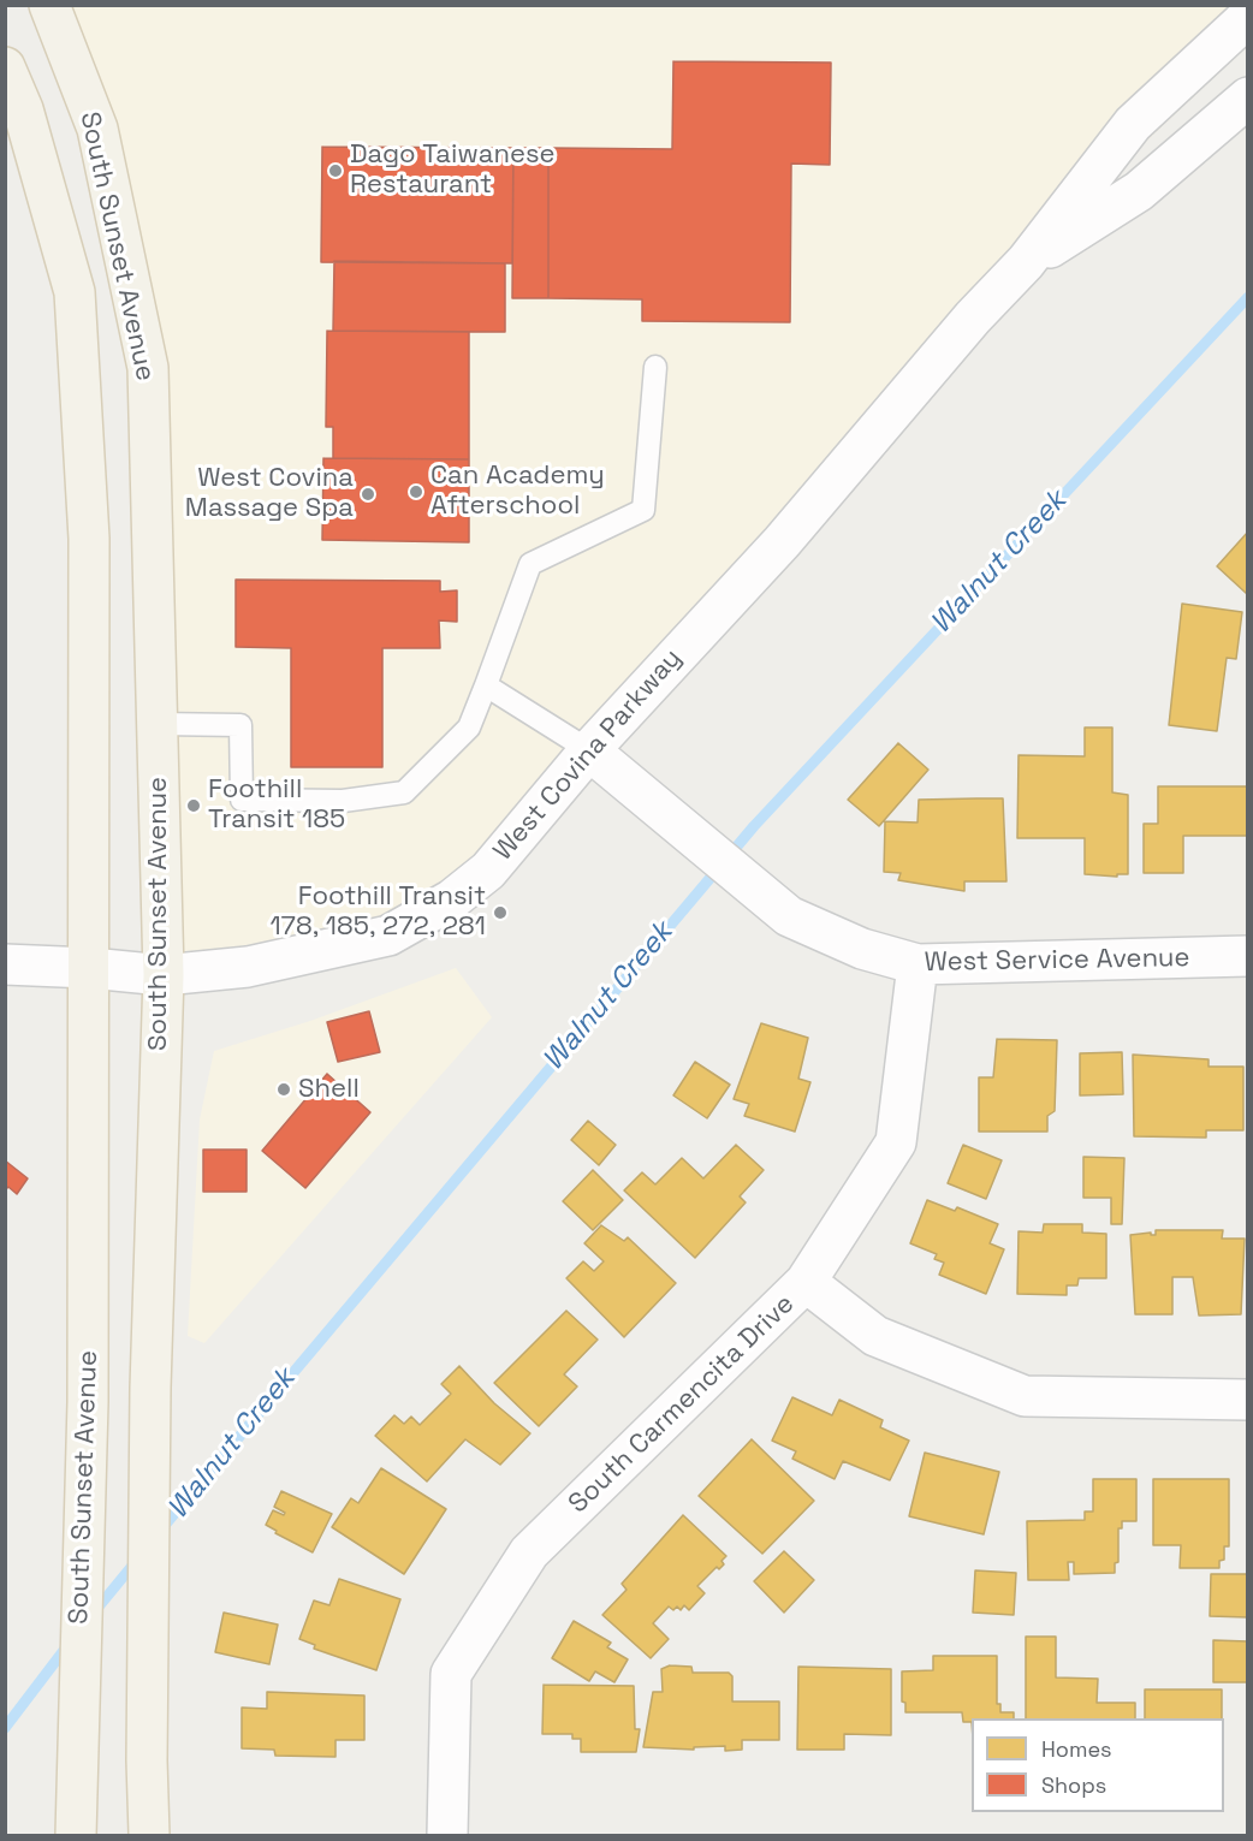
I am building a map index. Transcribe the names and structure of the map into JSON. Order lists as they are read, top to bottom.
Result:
{
  "streets": {
    "main road": ["South Sunset Avenue"],
    "street": ["West Covina Parkway", "West Service Avenue", "South Carmencita Drive"]
  },
  "crossings": [
    ["South Sunset Avenue", "West Covina Parkway"],
    ["West Covina Parkway", "West Service Avenue"],
    ["West Service Avenue", "South Carmencita Drive"]
  ],
  "water": ["Walnut Creek"],
  "places": [
    "Dago Taiwanese Restaurant",
    "Can Academy Afterschool",
    "West Covina Massage Spa",
    "Foothill Transit 185",
    "Foothill Transit 178, 185, 272, 281",
    "Shell"
  ],
  "legend": ["Homes", "Shops"]
}
